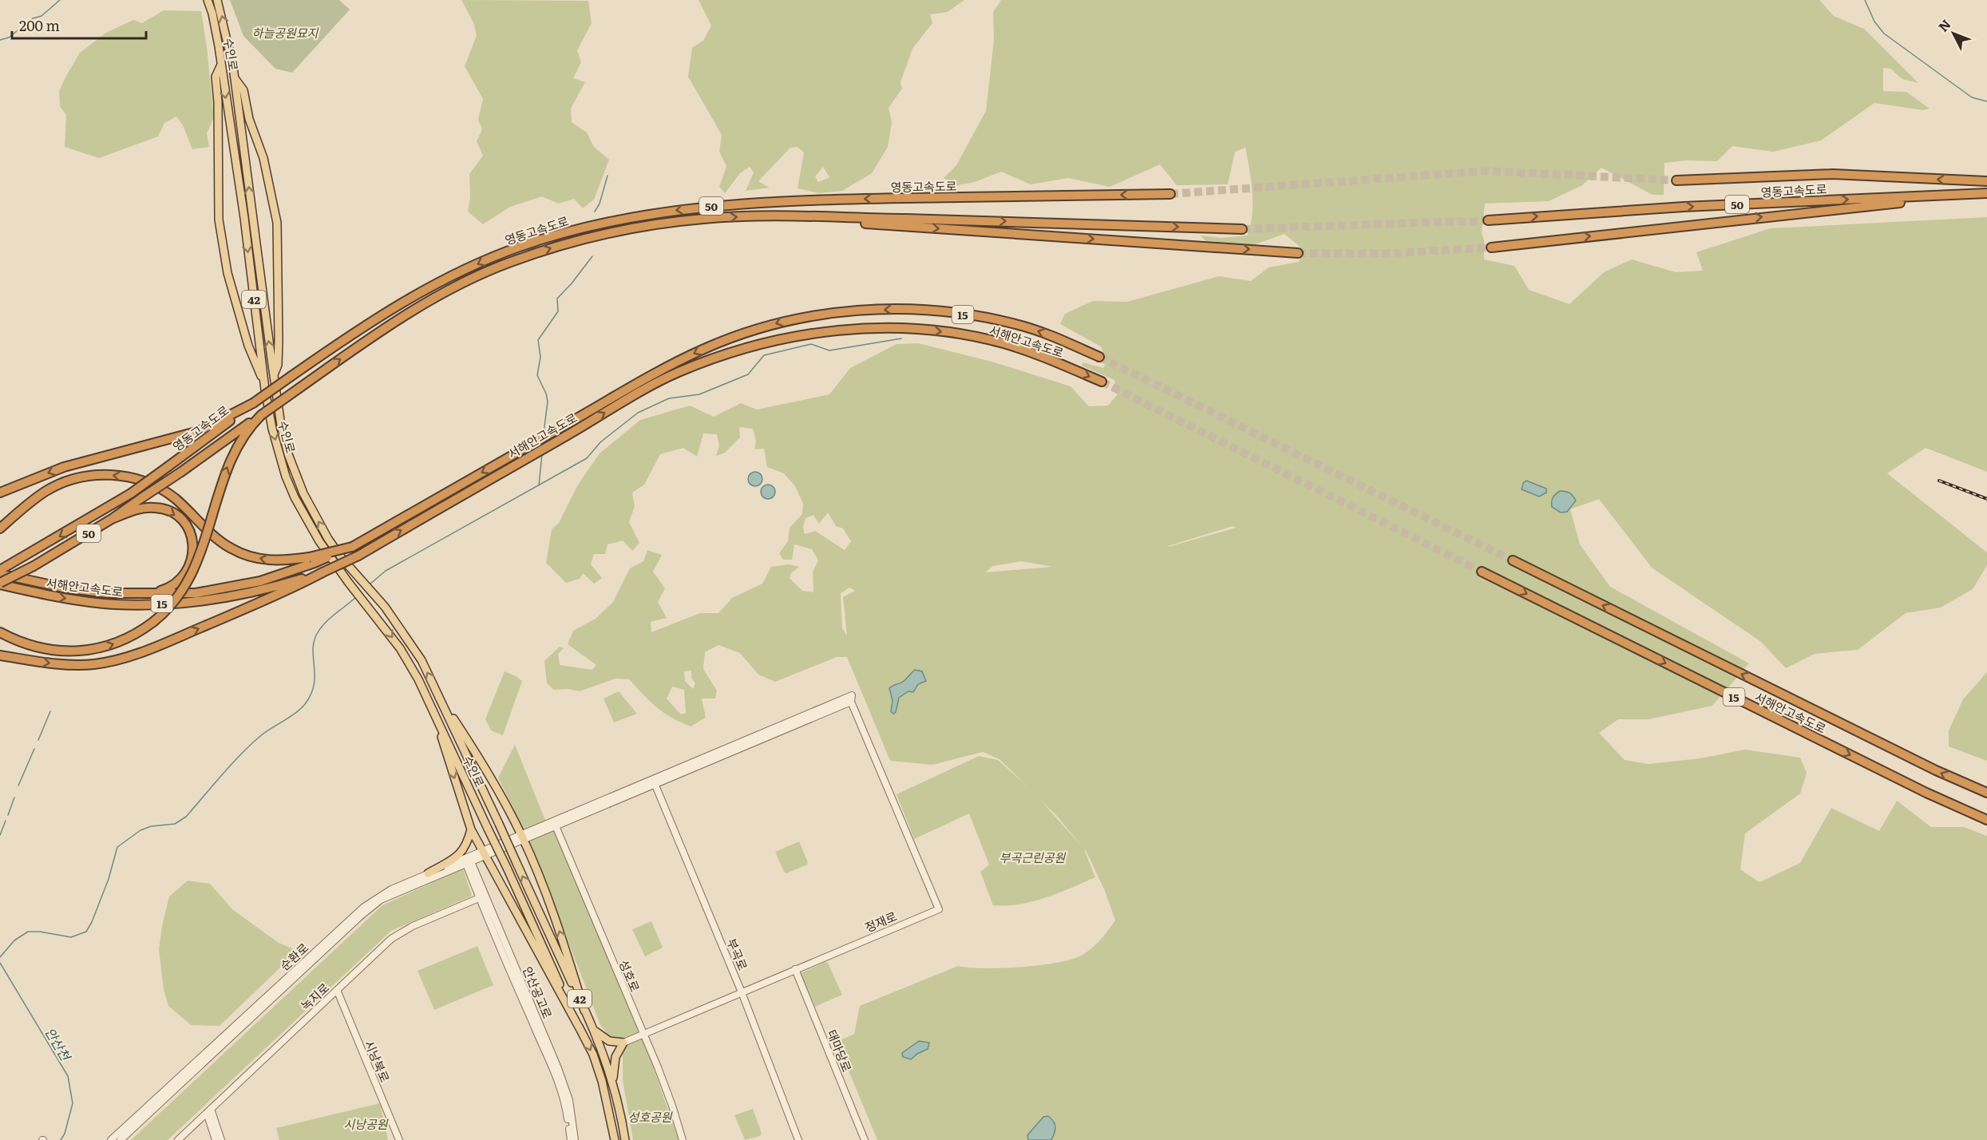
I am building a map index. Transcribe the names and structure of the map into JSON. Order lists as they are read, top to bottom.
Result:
{
  "streets": {
    "highway": [
      "영동고속도로",
      "50",
      "15",
      "서해안고속도로"
    ],
    "main road": ["수인로", "42"],
    "street": [
      "정재로",
      "부곡로",
      "순환로",
      "성호로",
      "안산공고로",
      "녹지로",
      "태마당로",
      "시낭북로"
    ]
  },
  "crossings": [
    ["수인로", "42"],
    ["영동고속도로", "서해안고속도로"],
    ["정재로", "부곡로"],
    ["정재로", "순환로"],
    ["정재로", "성호로"],
    ["정재로", "태마당로"],
    ["순환로", "안산공고로"],
    ["안산공고로", "녹지로"],
    ["녹지로", "시낭북로"]
  ],
  "water": ["안산천"],
  "parks": [
    "하늘공원묘지",
    "부곡근린공원",
    "성호공원",
    "시낭공원"
  ],
  "scale_bar": "200 m",
  "north": "top left"
}
